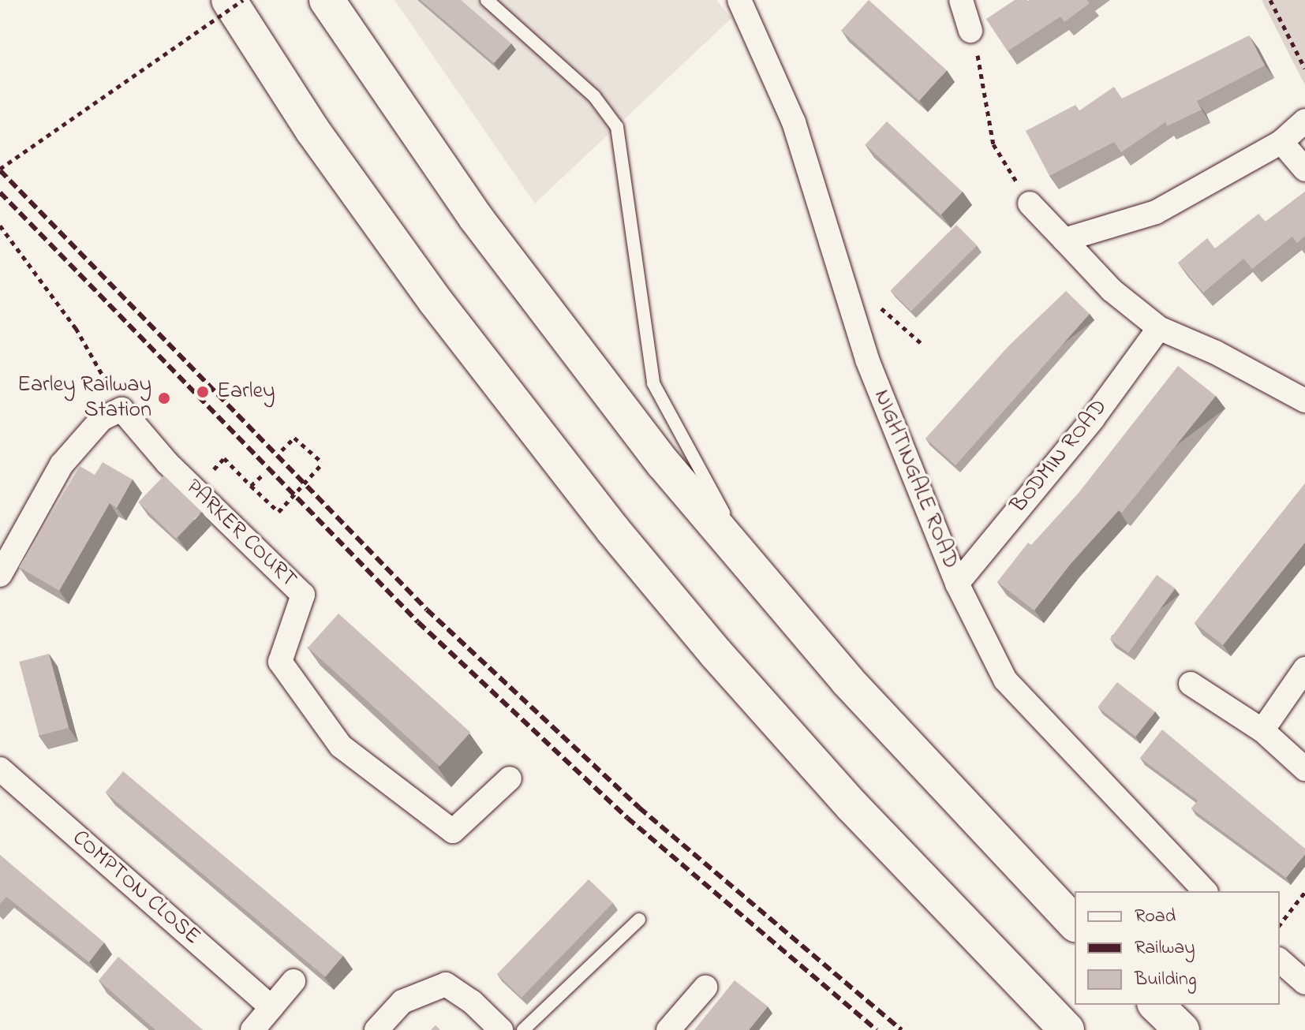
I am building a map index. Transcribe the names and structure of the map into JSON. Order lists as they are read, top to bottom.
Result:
{
  "streets": {
    "street": [
      "BODMIN ROAD",
      "NIGHTINGALE ROAD",
      "PARKER COURT",
      "COMPTON CLOSE"
    ]
  },
  "crossings": [
    ["BODMIN ROAD", "NIGHTINGALE ROAD"]
  ],
  "places": ["Earley", "Earley Railway Station"],
  "legend": ["Road", "Railway", "Building"]
}
